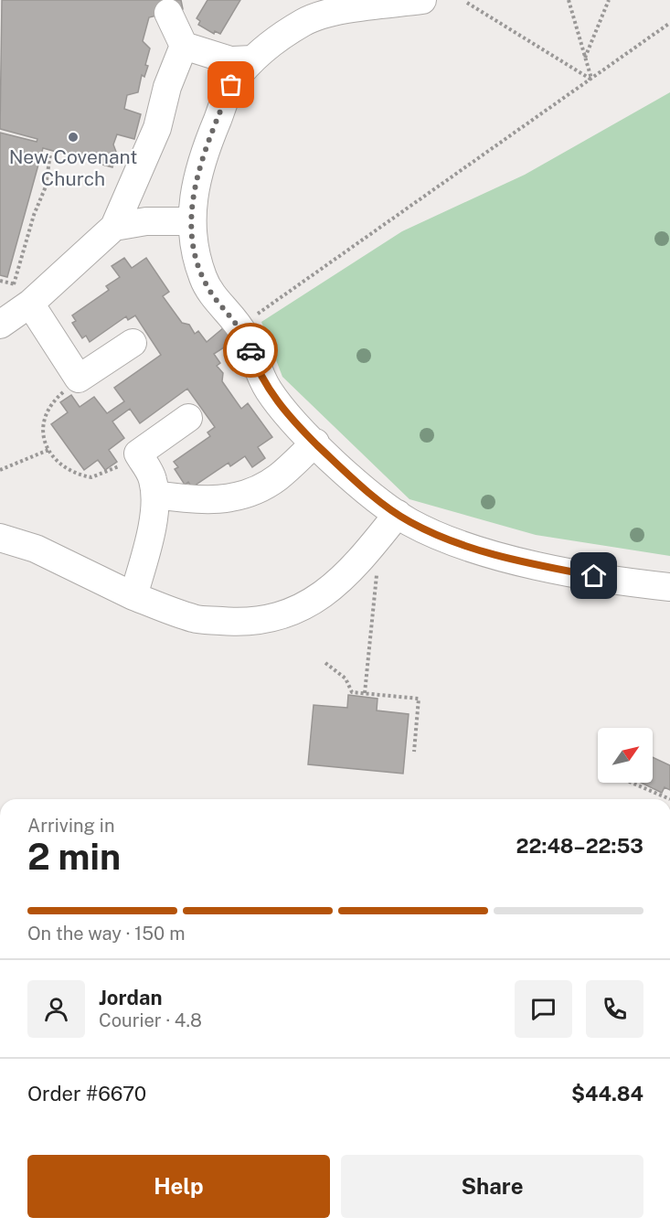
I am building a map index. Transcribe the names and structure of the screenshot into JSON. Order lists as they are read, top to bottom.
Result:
{
  "places": ["New Covenant Church"],
  "north": "top right",
  "page": {
    "heading": ["2 min", "Arriving in", "22:48–22:53"],
    "panel": [
      "Jordan",
      "Courier · 4.8",
      "Order #6670",
      "$44.84"
    ],
    "bar": "On the way · 150 m",
    "buttons": ["Help", "Share"]
  }
}
